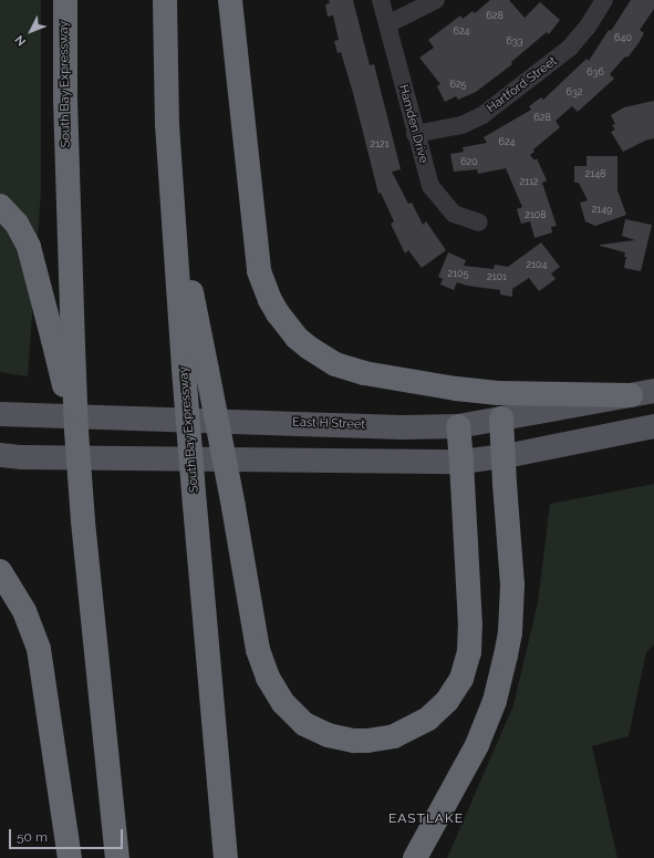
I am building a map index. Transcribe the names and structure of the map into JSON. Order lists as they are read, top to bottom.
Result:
{
  "streets": {
    "highway": ["South Bay Expressway"],
    "main road": ["East H Street"],
    "street": ["Hartford Street", "Hamden Drive"]
  },
  "crossings": [
    ["Hartford Street", "Hamden Drive"]
  ],
  "districts": ["EASTLAKE"],
  "house_numbers": [
    "628",
    "624",
    "640",
    "633",
    "636",
    "625",
    "632",
    "628",
    "624",
    "2121",
    "620",
    "2148",
    "2112",
    "2149",
    "2108",
    "2104",
    "2105",
    "2101"
  ],
  "scale_bar": "50 m",
  "north": "bottom left"
}
